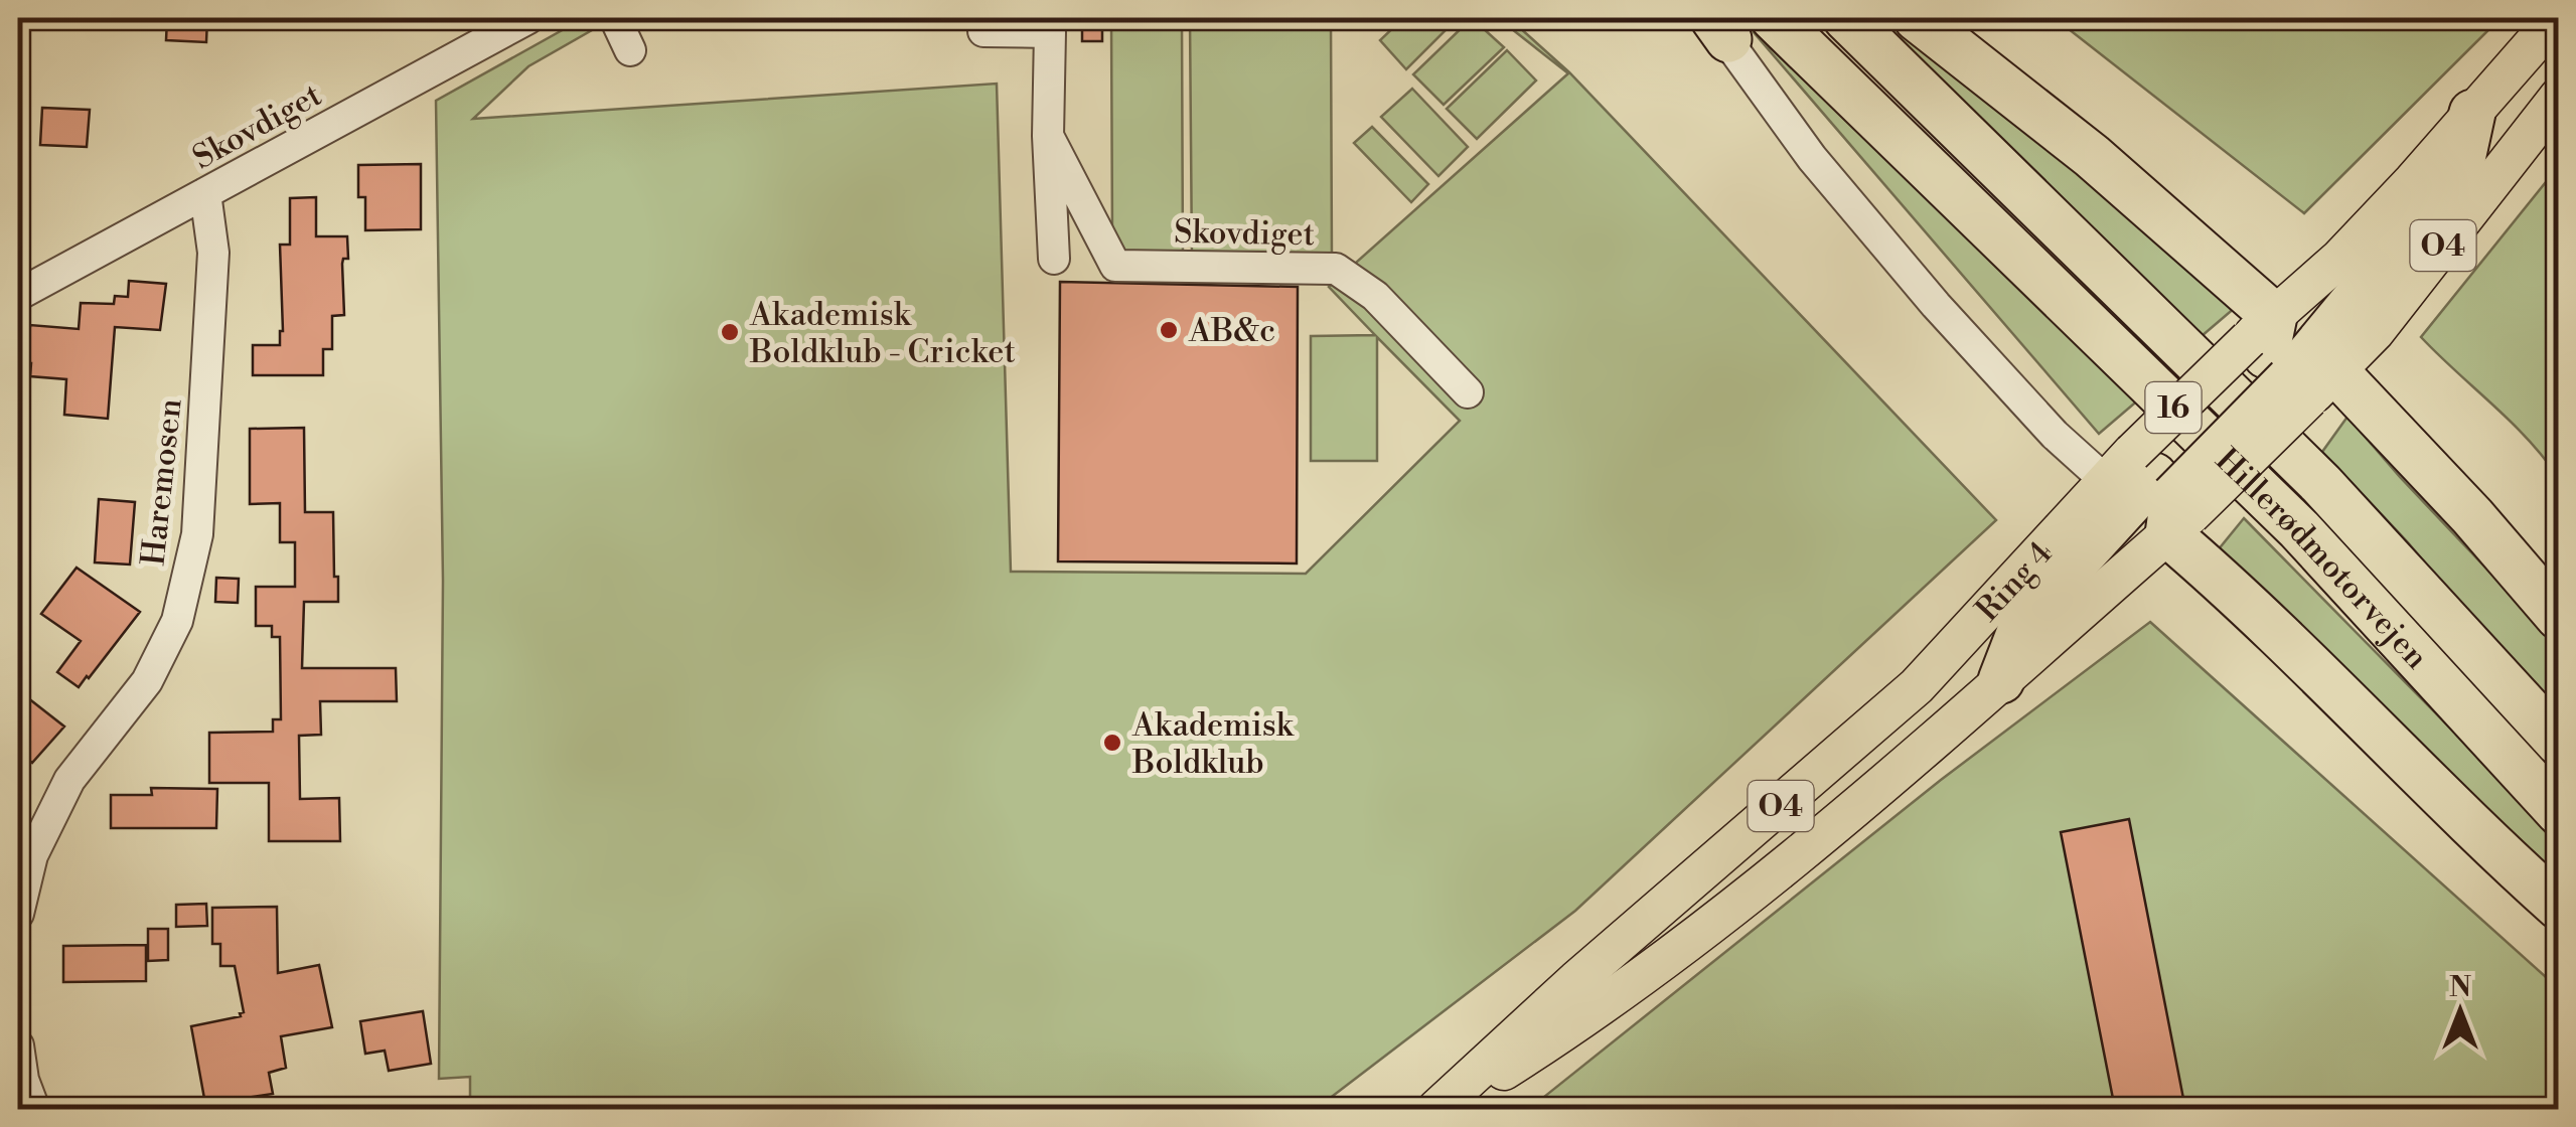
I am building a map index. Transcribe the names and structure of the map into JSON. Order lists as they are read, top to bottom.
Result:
{
  "streets": {
    "highway": ["16", "Hillerødmotorvejen"],
    "main road": ["O4", "Ring 4"],
    "street": ["Skovdiget", "Haremosen"]
  },
  "crossings": [
    ["Skovdiget", "Haremosen"]
  ],
  "places": ["AB&c", "Akademisk Boldklub - Cricket", "Akademisk Boldklub"],
  "north": "top"
}
